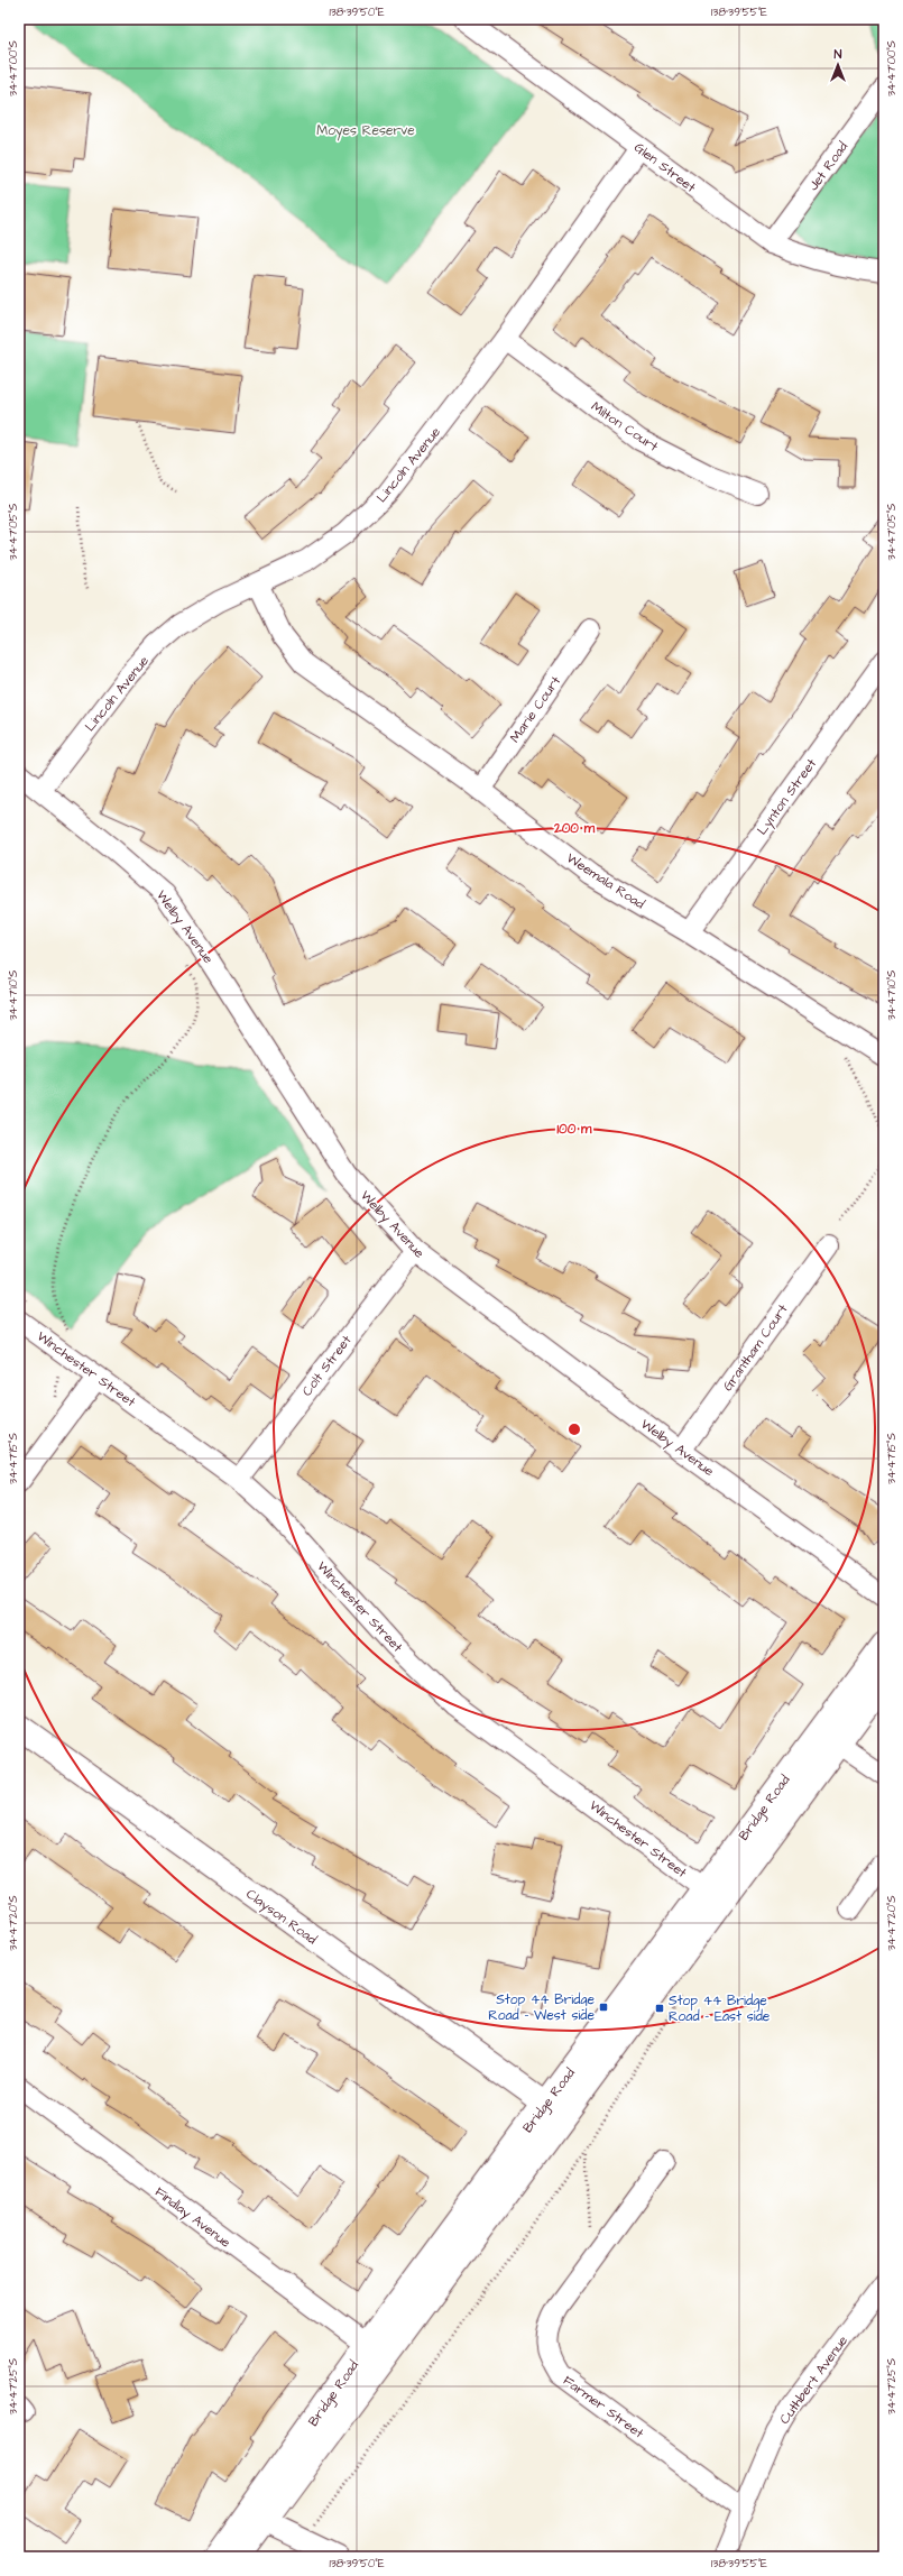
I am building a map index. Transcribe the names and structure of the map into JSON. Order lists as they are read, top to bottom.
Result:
{
  "streets": {
    "main road": ["Bridge Road", "Clayson Road"],
    "street": [
      "Jet Road",
      "Glen Street",
      "Milton Court",
      "Lincoln Avenue",
      "Marie Court",
      "Lynton Street",
      "Weemala Road",
      "Welby Avenue",
      "Grantham Court",
      "Colt Street",
      "Winchester Street",
      "Findlay Avenue",
      "Cuthbert Avenue",
      "Farmer Street"
    ]
  },
  "crossings": [
    ["Jet Road", "Glen Street"],
    ["Glen Street", "Lincoln Avenue"],
    ["Milton Court", "Lincoln Avenue"],
    ["Lincoln Avenue", "Weemala Road"],
    ["Lincoln Avenue", "Welby Avenue"],
    ["Marie Court", "Weemala Road"],
    ["Lynton Street", "Weemala Road"],
    ["Welby Avenue", "Grantham Court"],
    ["Welby Avenue", "Colt Street"],
    ["Colt Street", "Winchester Street"],
    ["Winchester Street", "Bridge Road"],
    ["Bridge Road", "Clayson Road"],
    ["Bridge Road", "Findlay Avenue"],
    ["Cuthbert Avenue", "Farmer Street"]
  ],
  "parks": ["Moyes Reserve"],
  "places": {
    "transit": ["Stop 44 Bridge Road - West side", "Stop 44 Bridge Road - East side"]
  },
  "north": "top",
  "coordinates": [
    "138°39'50\"E",
    "138°39'55\"E",
    "34°47'00\"S",
    "34°47'05\"S",
    "34°47'10\"S",
    "34°47'15\"S",
    "34°47'20\"S",
    "34°47'25\"S"
  ],
  "rings": ["200 m", "100 m"]
}
